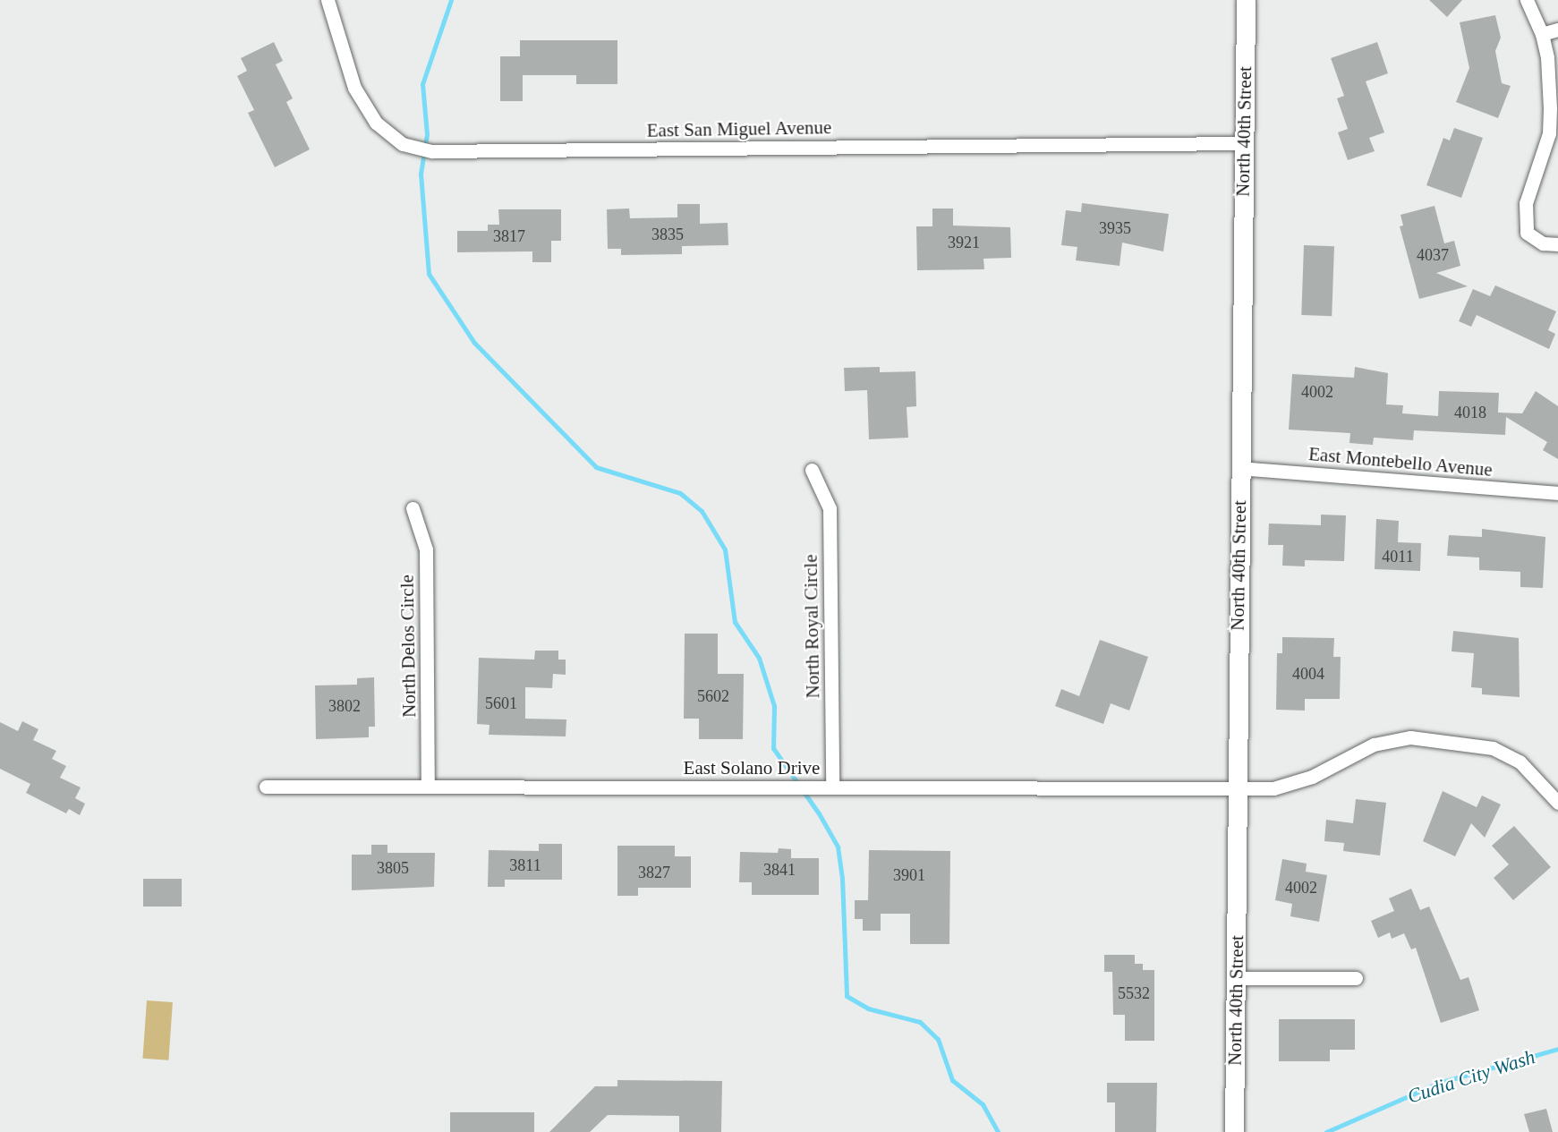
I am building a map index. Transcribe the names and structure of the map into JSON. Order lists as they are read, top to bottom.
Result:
{
  "streets": {
    "street": [
      "East San Miguel Avenue",
      "North 40th Street",
      "East Montebello Avenue",
      "North Royal Circle",
      "North Delos Circle",
      "East Solano Drive"
    ]
  },
  "crossings": [
    ["East San Miguel Avenue", "North 40th Street"],
    ["North 40th Street", "East Montebello Avenue"],
    ["North 40th Street", "East Solano Drive"],
    ["North Royal Circle", "East Solano Drive"],
    ["North Delos Circle", "East Solano Drive"]
  ],
  "water": ["Cudia City Wash"],
  "house_numbers": [
    "3935",
    "3835",
    "3817",
    "3921",
    "4037",
    "4002",
    "4018",
    "4011",
    "4004",
    "5602",
    "5601",
    "3802",
    "3811",
    "3805",
    "3841",
    "3827",
    "3901",
    "4002",
    "5532"
  ]
}
